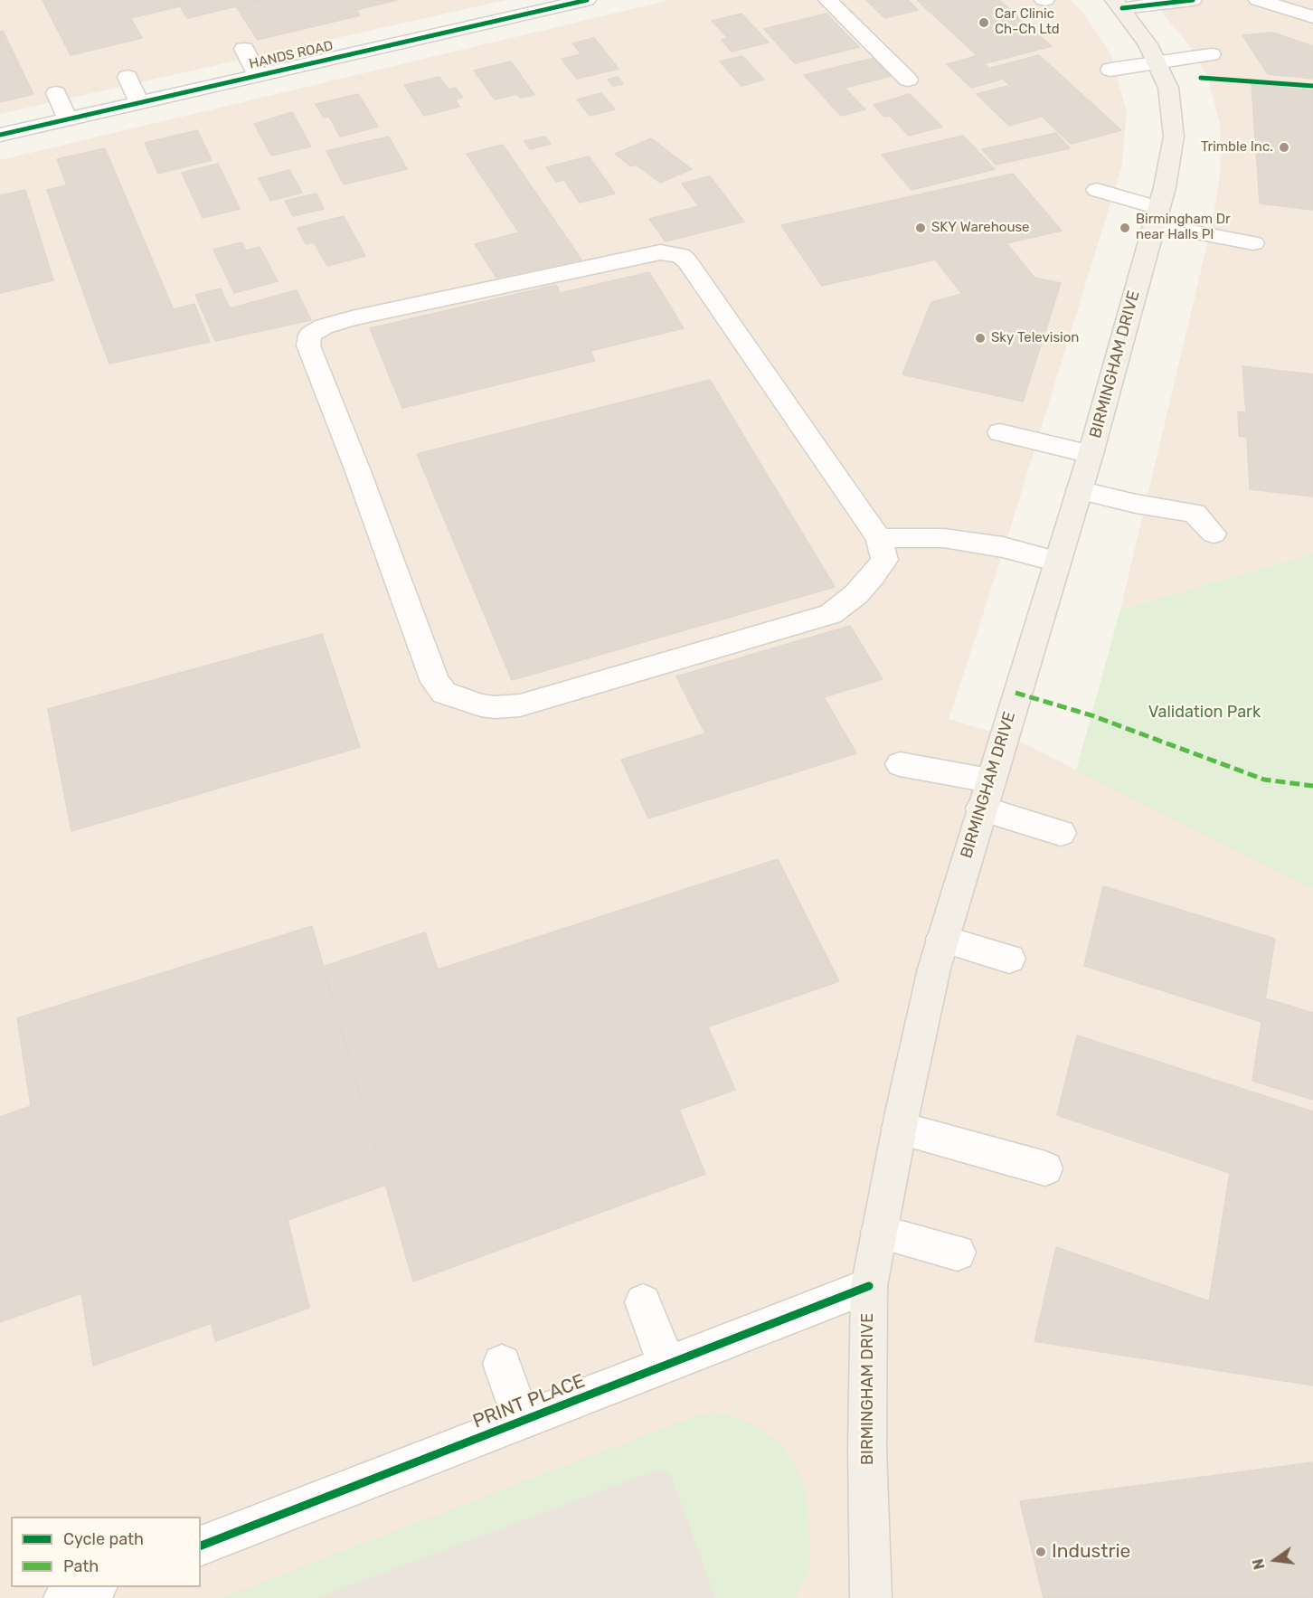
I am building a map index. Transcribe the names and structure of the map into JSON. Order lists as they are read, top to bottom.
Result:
{
  "streets": {
    "main road": ["BIRMINGHAM DRIVE"],
    "street": ["HANDS ROAD", "PRINT PLACE"]
  },
  "crossings": [
    ["BIRMINGHAM DRIVE", "PRINT PLACE"]
  ],
  "parks": ["Validation Park"],
  "places": [
    "Car Clinic Ch-Ch Ltd",
    "Trimble Inc.",
    "SKY Warehouse",
    "Birmingham Dr near Halls Pl",
    "Sky Television",
    "Industrie"
  ],
  "legend": ["Cycle path", "Path"],
  "north": "left"
}
